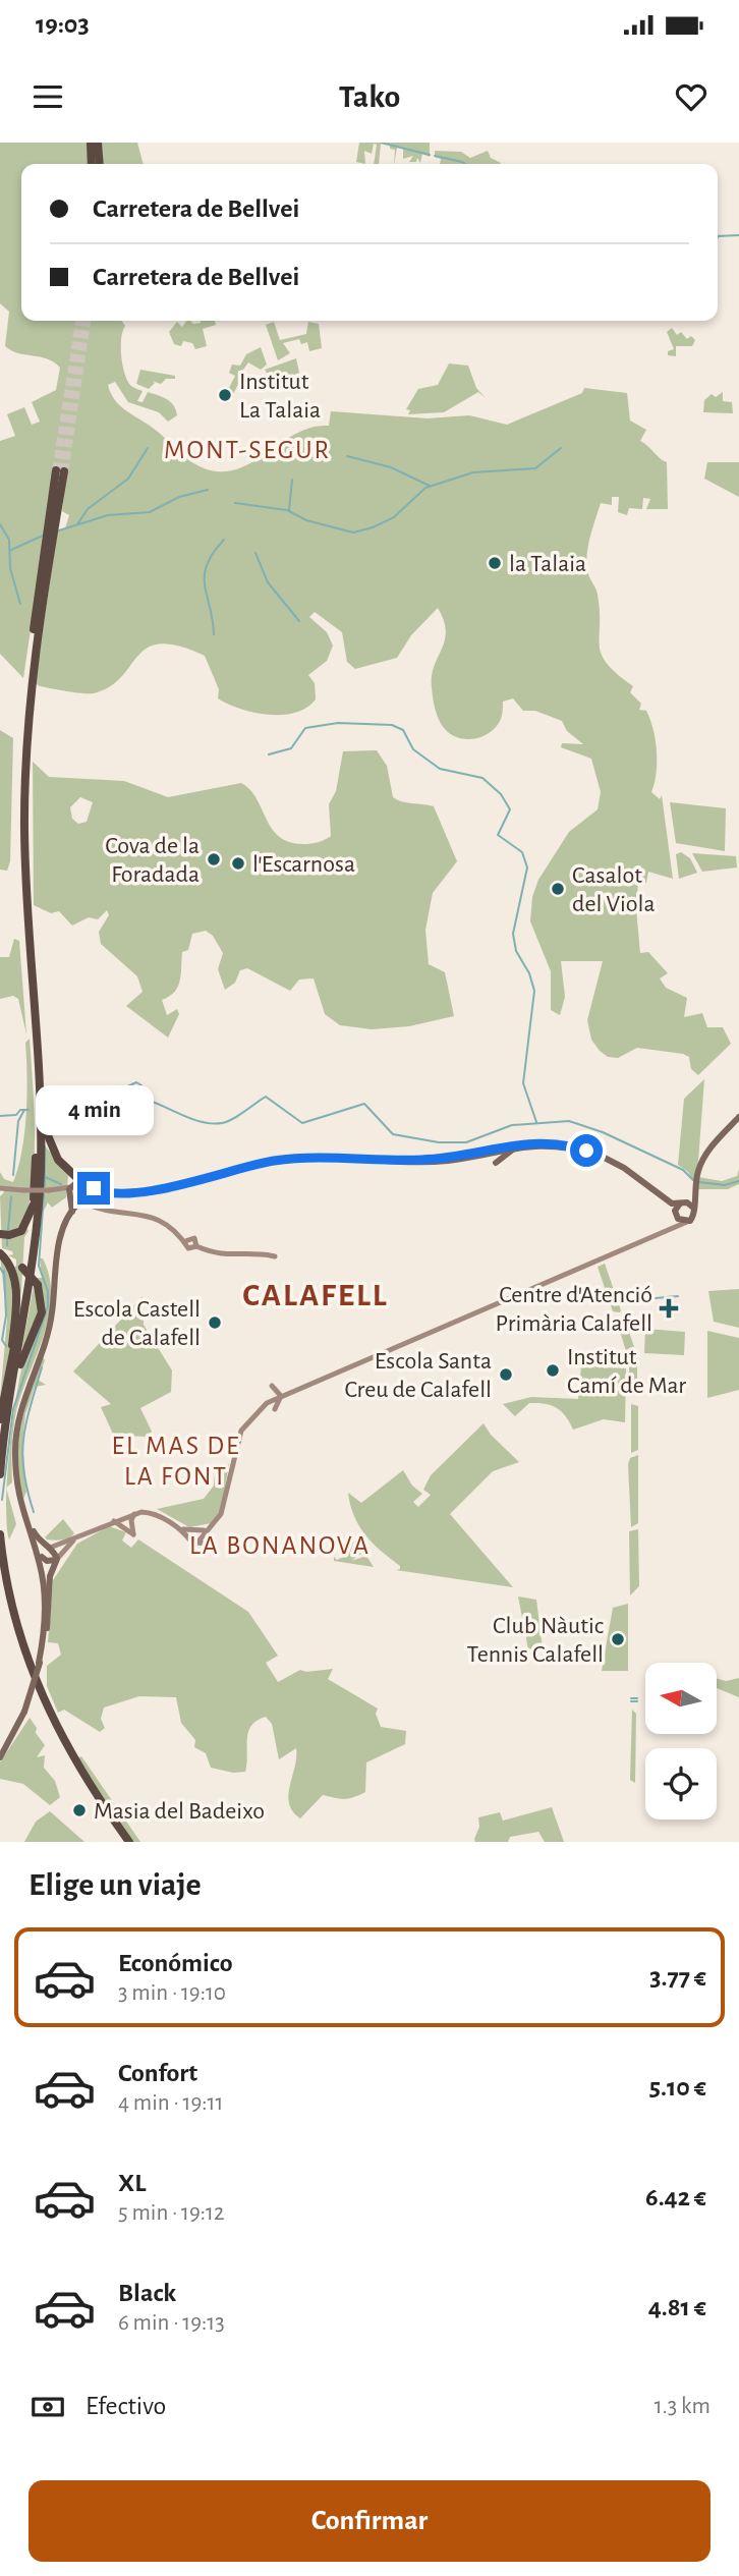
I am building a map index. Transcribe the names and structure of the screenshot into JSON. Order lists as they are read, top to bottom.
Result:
{
  "districts": [
    "MONT-SEGUR",
    "CALAFELL",
    "EL MAS DE LA FONT",
    "LA BONANOVA"
  ],
  "places": {
    "other": [
      "Institut La Talaia",
      "la Talaia",
      "Cova de la Foradada",
      "l'Escarnosa",
      "Casalot del Viola",
      "Escola Castell de Calafell",
      "Institut Camí de Mar",
      "Escola Santa Creu de Calafell",
      "Club Nàutic Tennis Calafell",
      "Masia del Badeixo"
    ],
    "health": ["Centre d'Atenció Primària Calafell"]
  },
  "north": "left",
  "page": {
    "status": "19:03",
    "header": "Tako",
    "banner": ["Carretera de Bellvei", "Carretera de Bellvei"],
    "bubble": "4 min",
    "heading": "Elige un viaje",
    "list": [
      {
        "name": "Económico",
        "note": "3 min · 19:10",
        "value": "3.77 €"
      },
      {
        "name": "Confort",
        "note": "4 min · 19:11",
        "value": "5.10 €"
      },
      {
        "name": "XL",
        "note": "5 min · 19:12",
        "value": "6.42 €"
      },
      {
        "name": "Black",
        "note": "6 min · 19:13",
        "value": "4.81 €"
      }
    ],
    "pay": ["Efectivo", "1.3 km"],
    "buttons": "Confirmar"
  }
}
